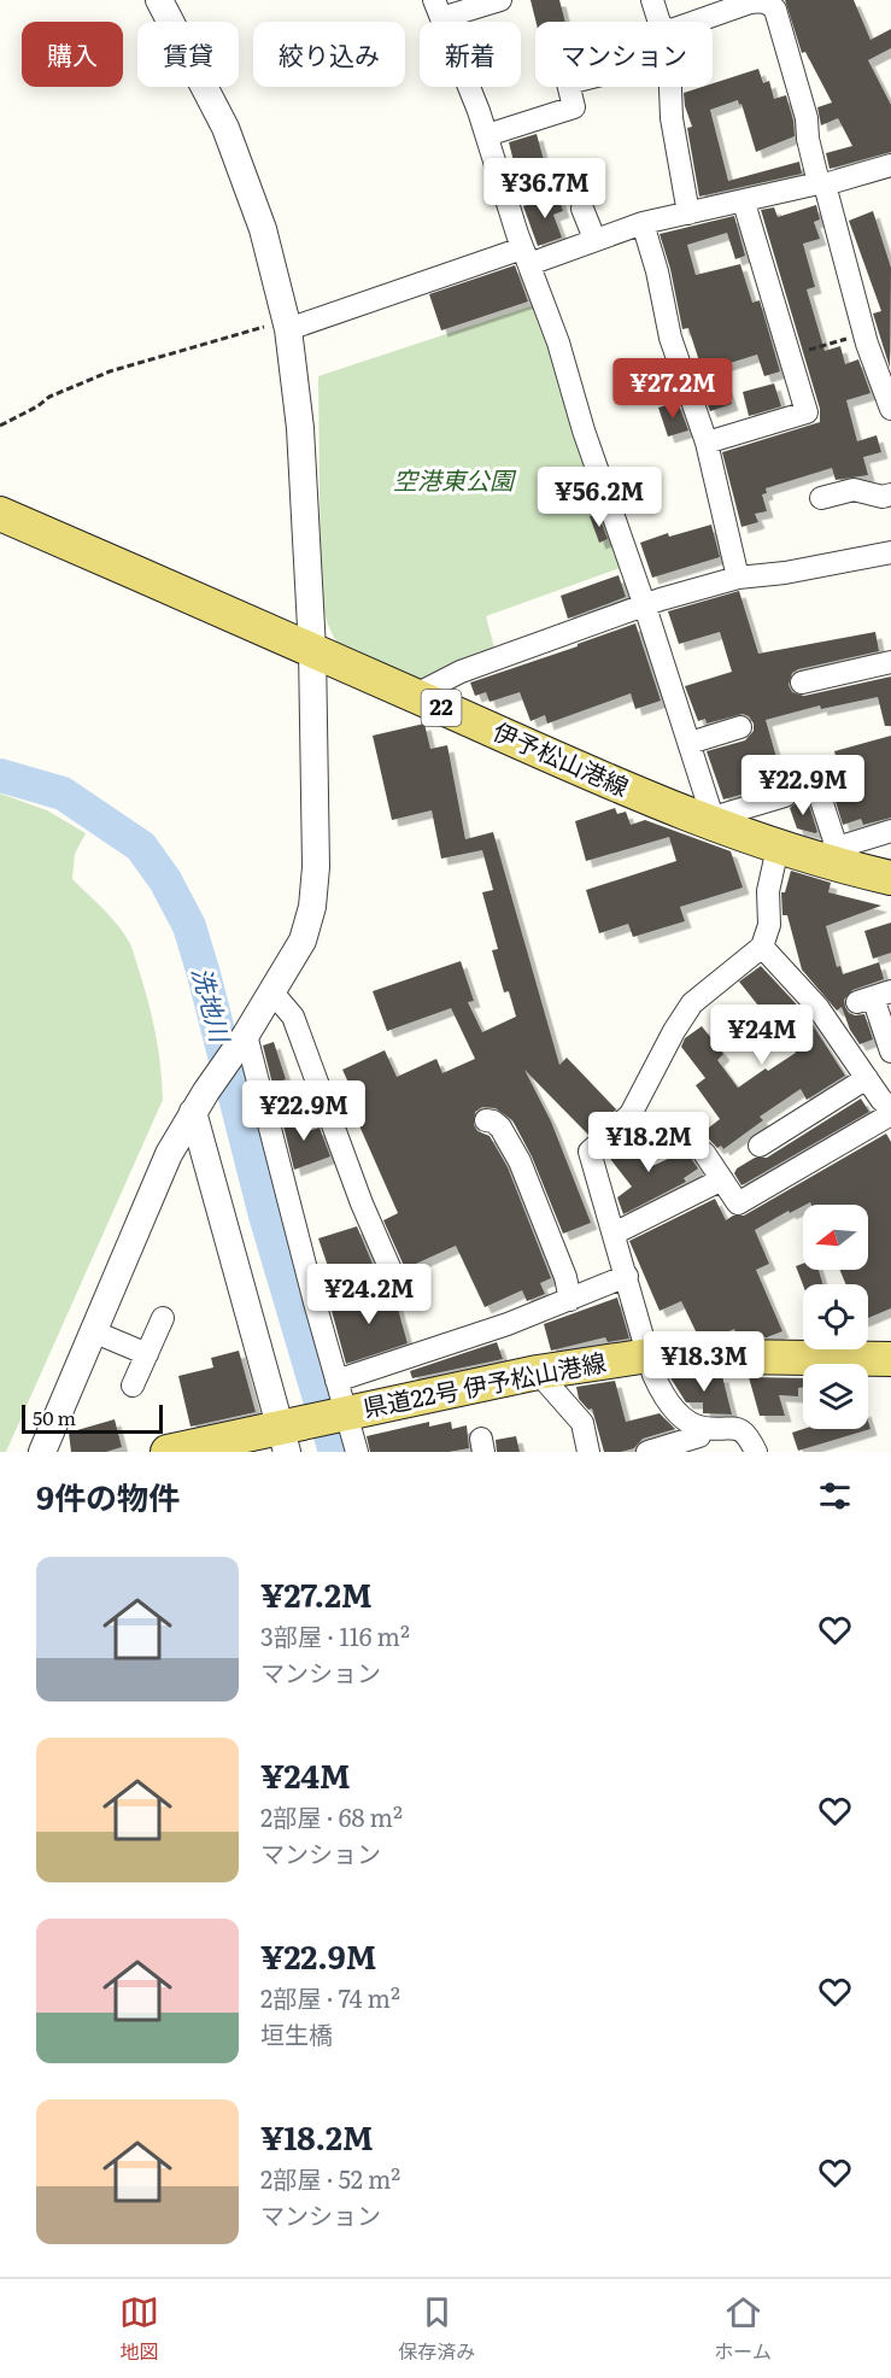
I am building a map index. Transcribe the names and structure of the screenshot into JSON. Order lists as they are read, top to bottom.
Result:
{
  "streets": {
    "main road": ["22", "伊予松山港線", "県道22号 伊予松山港線"]
  },
  "water": ["洗地川"],
  "parks": ["空港東公園"],
  "scale_bar": "50 m",
  "north": "left",
  "page": {
    "chip": [
      "購入",
      "賃貸",
      "絞り込み",
      "新着",
      "マンション"
    ],
    "price": [
      "¥36.7M",
      "¥27.2M",
      "¥56.2M",
      "¥22.9M",
      "¥24M",
      "¥22.9M",
      "¥18.2M",
      "¥24.2M",
      "¥18.3M"
    ],
    "scale": "50 m",
    "heading": "9件の物件",
    "list": [
      {
        "name": "¥27.2M",
        "note": "3部屋 · 116 m² · マンション"
      },
      {
        "name": "¥24M",
        "note": "2部屋 · 68 m² · マンション"
      },
      {
        "name": "¥22.9M",
        "note": "2部屋 · 74 m² · 垣生橋"
      },
      {
        "name": "¥18.2M",
        "note": "2部屋 · 52 m² · マンション"
      }
    ],
    "tabs": ["地図", "保存済み", "ホーム"]
  }
}
